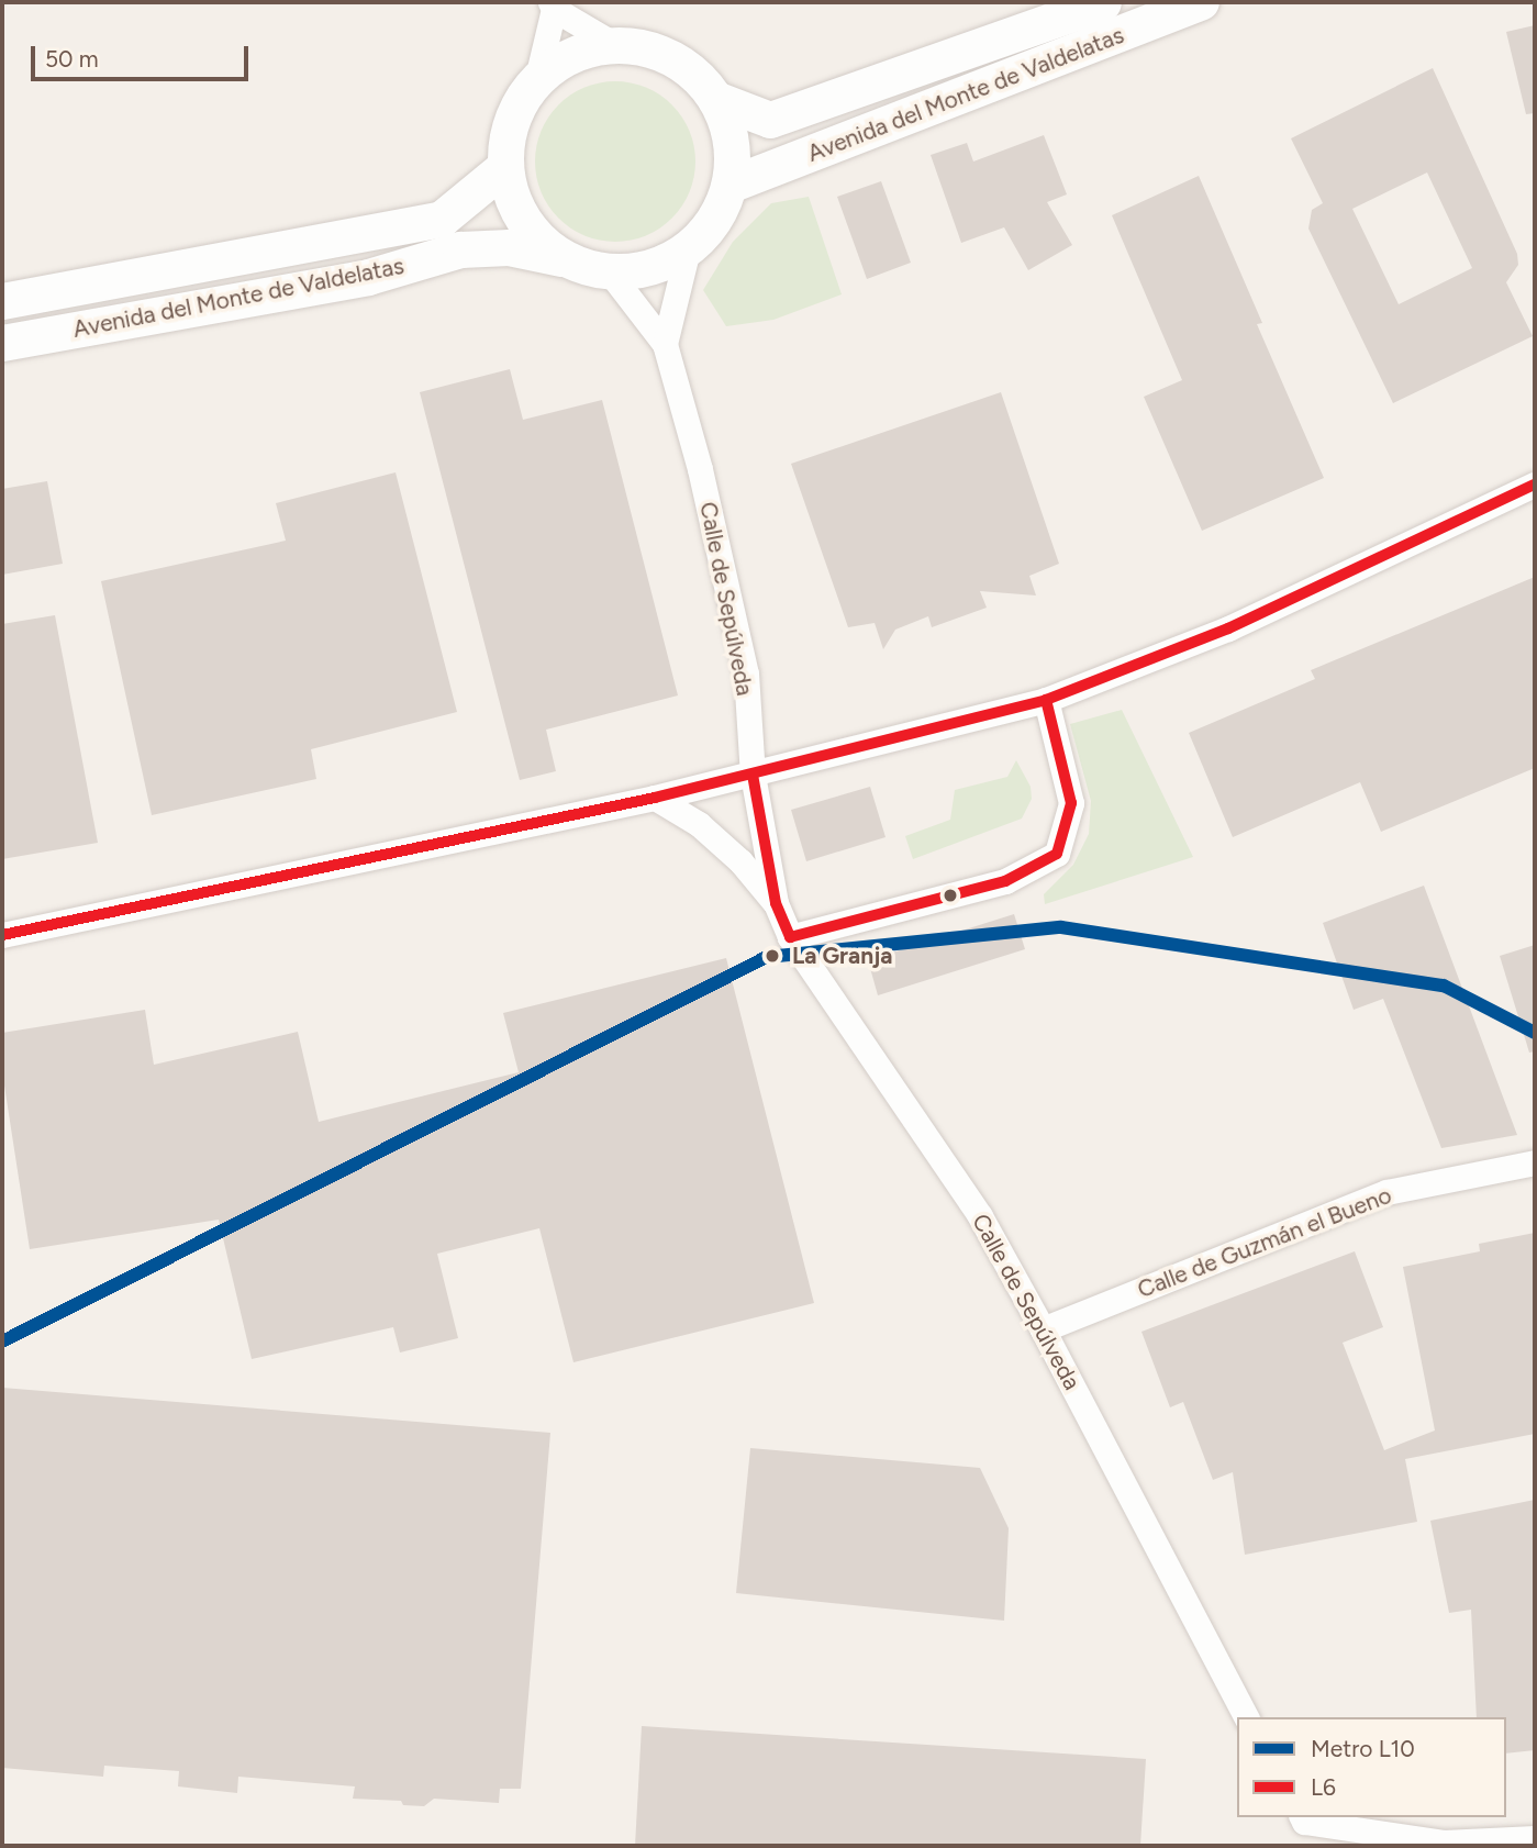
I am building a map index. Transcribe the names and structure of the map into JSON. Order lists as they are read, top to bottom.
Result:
{
  "streets": {
    "street": ["Avenida del Monte de Valdelatas", "Calle de Sepúlveda", "Calle de Guzmán el Bueno"]
  },
  "crossings": [
    ["Avenida del Monte de Valdelatas", "Calle de Sepúlveda"],
    ["Calle de Sepúlveda", "Calle de Guzmán el Bueno"]
  ],
  "places": ["La Granja"],
  "lines": ["transit line L6", "metro line L10"],
  "legend": ["Metro L10", "L6"],
  "scale_bar": "50 m"
}
